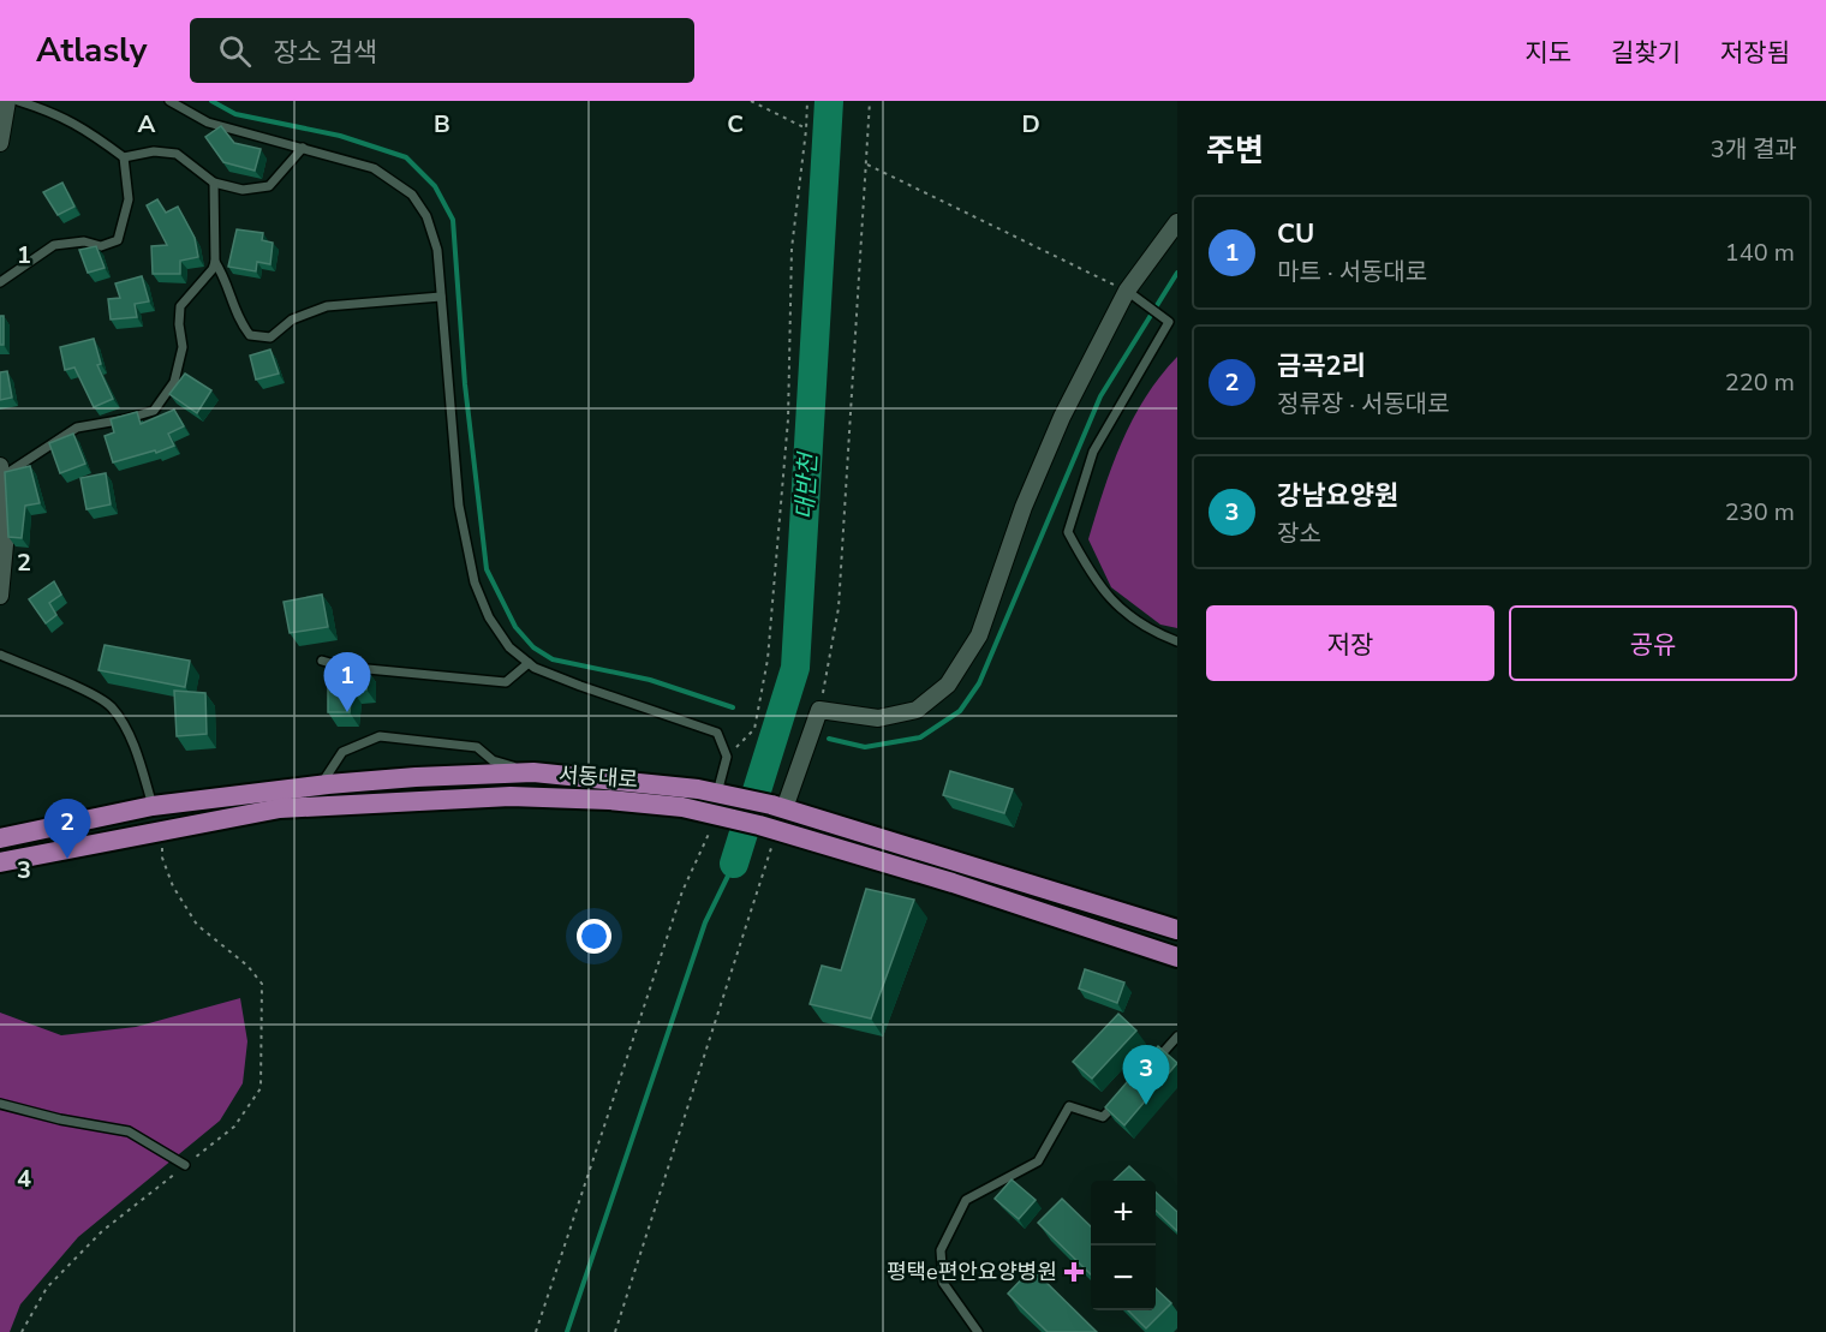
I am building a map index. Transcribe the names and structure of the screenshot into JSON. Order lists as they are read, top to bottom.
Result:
{
  "streets": {
    "main road": ["서동대로"]
  },
  "water": ["대반천"],
  "places": {
    "health": ["평택e편안요양병원"]
  },
  "page": {
    "header": "Atlasly",
    "search": "장소 검색",
    "nav": ["지도", "길찾기", "저장됨"],
    "heading": ["주변", "3개 결과"],
    "list": [
      {
        "mark": "1",
        "name": "CU",
        "note": "마트 · 서동대로",
        "value": "140 m"
      },
      {
        "mark": "2",
        "name": "금곡2리",
        "note": "정류장 · 서동대로",
        "value": "220 m"
      },
      {
        "mark": "3",
        "name": "강남요양원",
        "note": "장소",
        "value": "230 m"
      }
    ],
    "buttons": ["저장", "공유"],
    "pins": ["1", "2", "3"],
    "map_buttons": ["+", "−"]
  },
  "grid": {
    "columns": [
      "A",
      "B",
      "C",
      "D"
    ],
    "rows": [
      "1",
      "2",
      "3",
      "4"
    ]
  }
}
